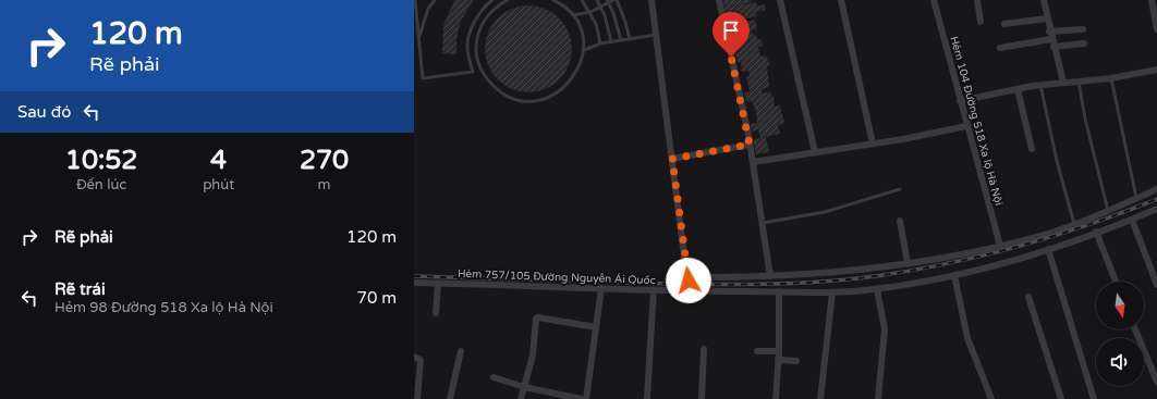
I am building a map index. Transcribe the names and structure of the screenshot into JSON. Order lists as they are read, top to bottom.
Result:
{
  "streets": {
    "street": ["Hẻm 104 Đường 518 Xa lộ Hà Nội", "Hẻm 757/105 Đường Nguyễn Ái Quốc"]
  },
  "north": "bottom",
  "page": {
    "turn": ["120 m", "Rẽ phải"],
    "then": "Sau đó",
    "eta": [
      "10:52",
      "Đến lúc",
      "4",
      "phút",
      "270",
      "m"
    ],
    "list": [
      {
        "name": "Rẽ phải",
        "value": "120 m"
      },
      {
        "name": "Rẽ trái",
        "note": "Hẻm 98 Đường 518 Xa lộ Hà Nội",
        "value": "70 m"
      }
    ]
  }
}
